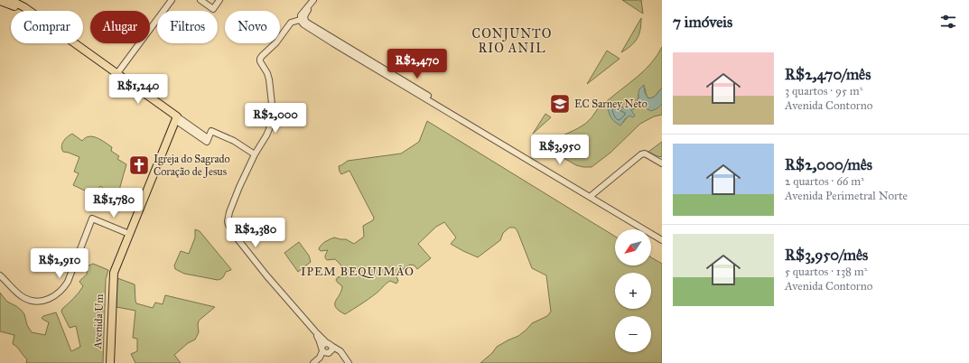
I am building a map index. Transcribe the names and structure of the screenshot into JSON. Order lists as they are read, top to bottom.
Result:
{
  "streets": {
    "main road": ["Avenida Um"]
  },
  "districts": ["CONJUNTO RIO ANIL", "IPEM BEQUIMÃO"],
  "places": {
    "school or university": ["EC Sarney Neto"],
    "church": ["Igreja do Sagrado Coração de Jesus"]
  },
  "north": "bottom left",
  "page": {
    "heading": "7 imóveis",
    "chip": [
      "Comprar",
      "Alugar",
      "Filtros",
      "Novo"
    ],
    "list": [
      {
        "name": "R$2,470/mês",
        "note": "3 quartos · 95 m² · Avenida Contorno"
      },
      {
        "name": "R$2,000/mês",
        "note": "2 quartos · 66 m² · Avenida Perimetral Norte"
      },
      {
        "name": "R$3,950/mês",
        "note": "5 quartos · 138 m² · Avenida Contorno"
      }
    ],
    "price": [
      "R$2,470",
      "R$1,240",
      "R$2,000",
      "R$3,950",
      "R$1,780",
      "R$2,380",
      "R$2,910"
    ],
    "map_buttons": ["+", "−"]
  }
}
